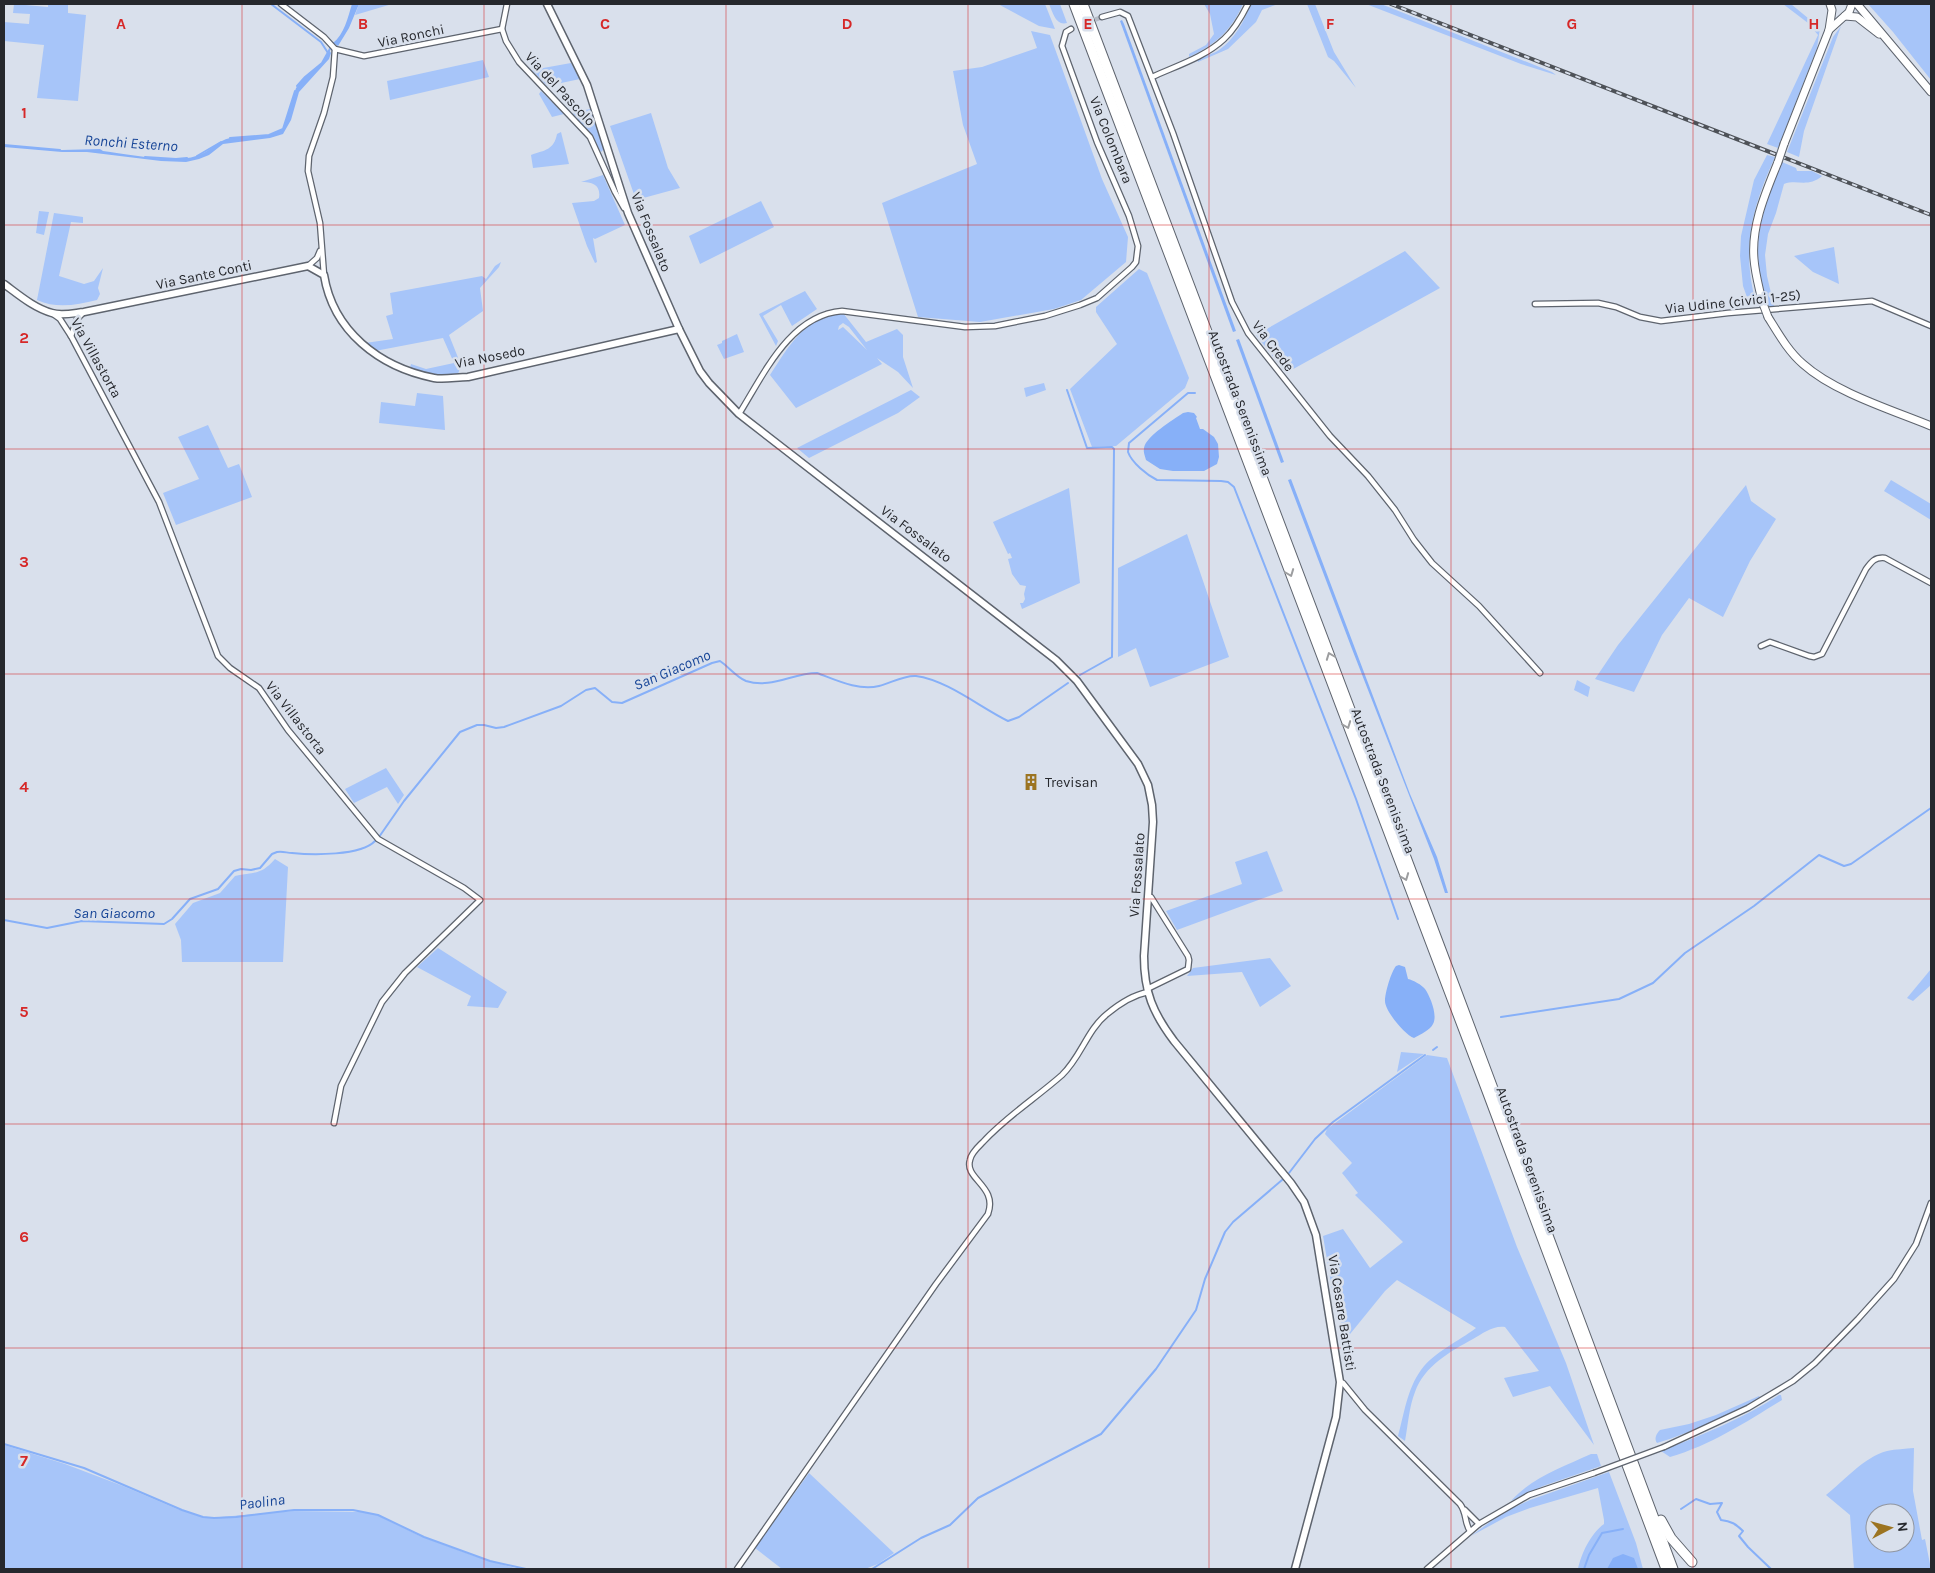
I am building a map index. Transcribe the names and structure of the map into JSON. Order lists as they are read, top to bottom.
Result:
{
  "streets": {
    "highway": ["Autostrada Serenissima"],
    "street": [
      "Via Ronchi",
      "Via del Pascolo",
      "Via Colombara",
      "Via Fossalato",
      "Via Sante Conti",
      "Via Udine (civici 1-25)",
      "Via Crede",
      "Via Nosedo",
      "Via Villastorta",
      "Via Cesare Battisti"
    ]
  },
  "crossings": [
    ["Via Ronchi", "Via del Pascolo"],
    ["Via Ronchi", "Via Nosedo"],
    ["Via del Pascolo", "Via Fossalato"],
    ["Via Colombara", "Via Fossalato"],
    ["Via Fossalato", "Via Nosedo"],
    ["Via Fossalato", "Via Cesare Battisti"],
    ["Via Sante Conti", "Via Villastorta"]
  ],
  "water": ["Ronchi Esterno", "San Giacomo", "Paolina"],
  "places": {
    "building": ["Trevisan"]
  },
  "north": "right",
  "grid": {
    "columns": [
      "A",
      "B",
      "C",
      "D",
      "E",
      "F",
      "G",
      "H"
    ],
    "rows": [
      "1",
      "2",
      "3",
      "4",
      "5",
      "6",
      "7"
    ]
  }
}
